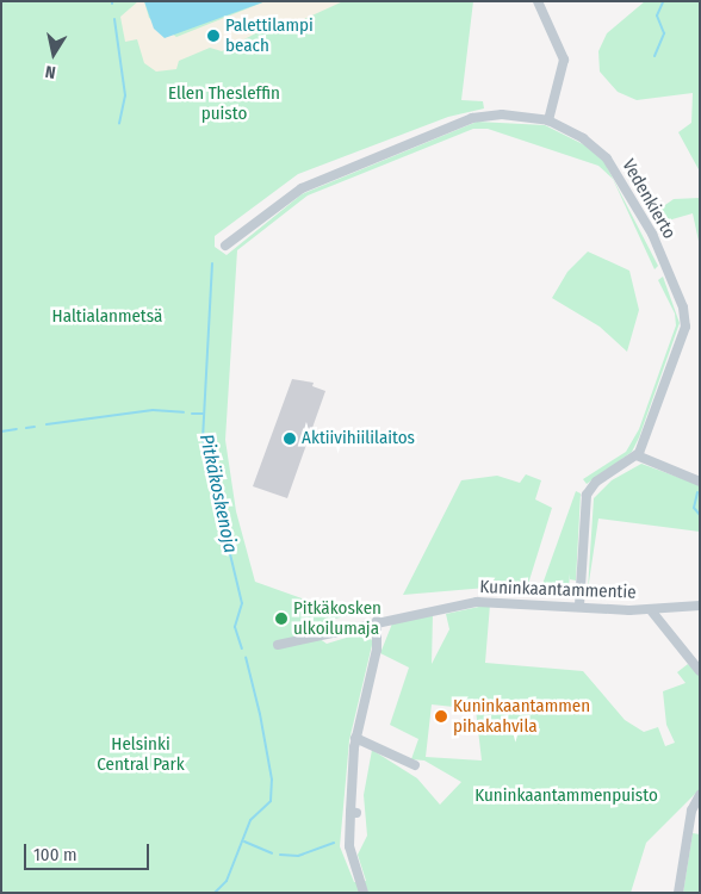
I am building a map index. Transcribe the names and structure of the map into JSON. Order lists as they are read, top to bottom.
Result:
{
  "streets": {
    "street": ["Vedenkierto", "Kuninkaantammentie"]
  },
  "water": ["Pitkäkoskenoja"],
  "parks": [
    "Ellen Thesleffin puisto",
    "Haltialanmetsä",
    "Helsinki Central Park",
    "Kuninkaantammenpuisto"
  ],
  "places": [
    "Palettilampi beach",
    "Aktiivihiililaitos",
    "Pitkäkosken ulkoilumaja",
    "Kuninkaantammen pihakahvila"
  ],
  "scale_bar": "100 m",
  "north": "bottom"
}
